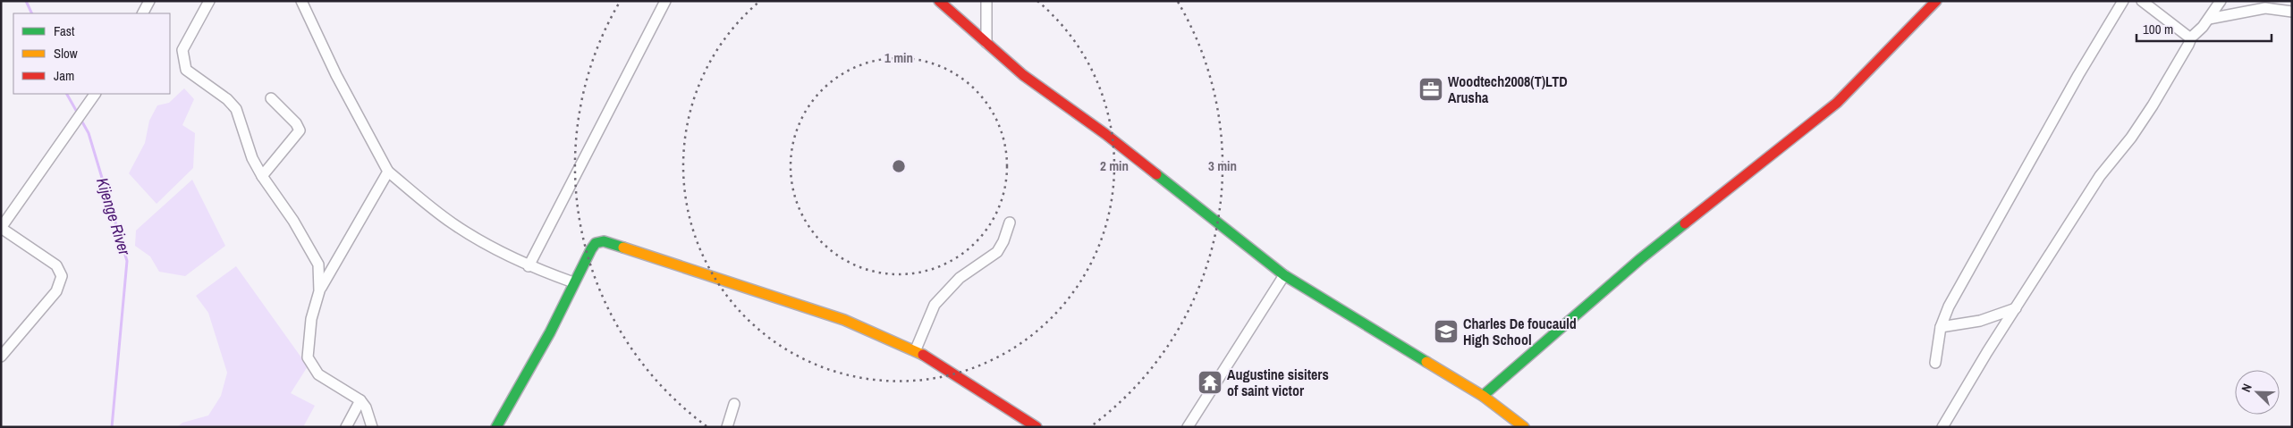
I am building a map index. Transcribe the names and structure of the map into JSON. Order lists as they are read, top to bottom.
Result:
{
  "water": ["Kijenge River"],
  "places": {
    "office": ["Woodtech2008(T)LTD Arusha"],
    "school or university": ["Charles De foucauld High School"],
    "temple": ["Augustine sisiters of saint victor"]
  },
  "legend": ["Fast", "Slow", "Jam"],
  "scale_bar": "100 m",
  "north": "top left",
  "rings": ["1 min", "2 min", "3 min"]
}
